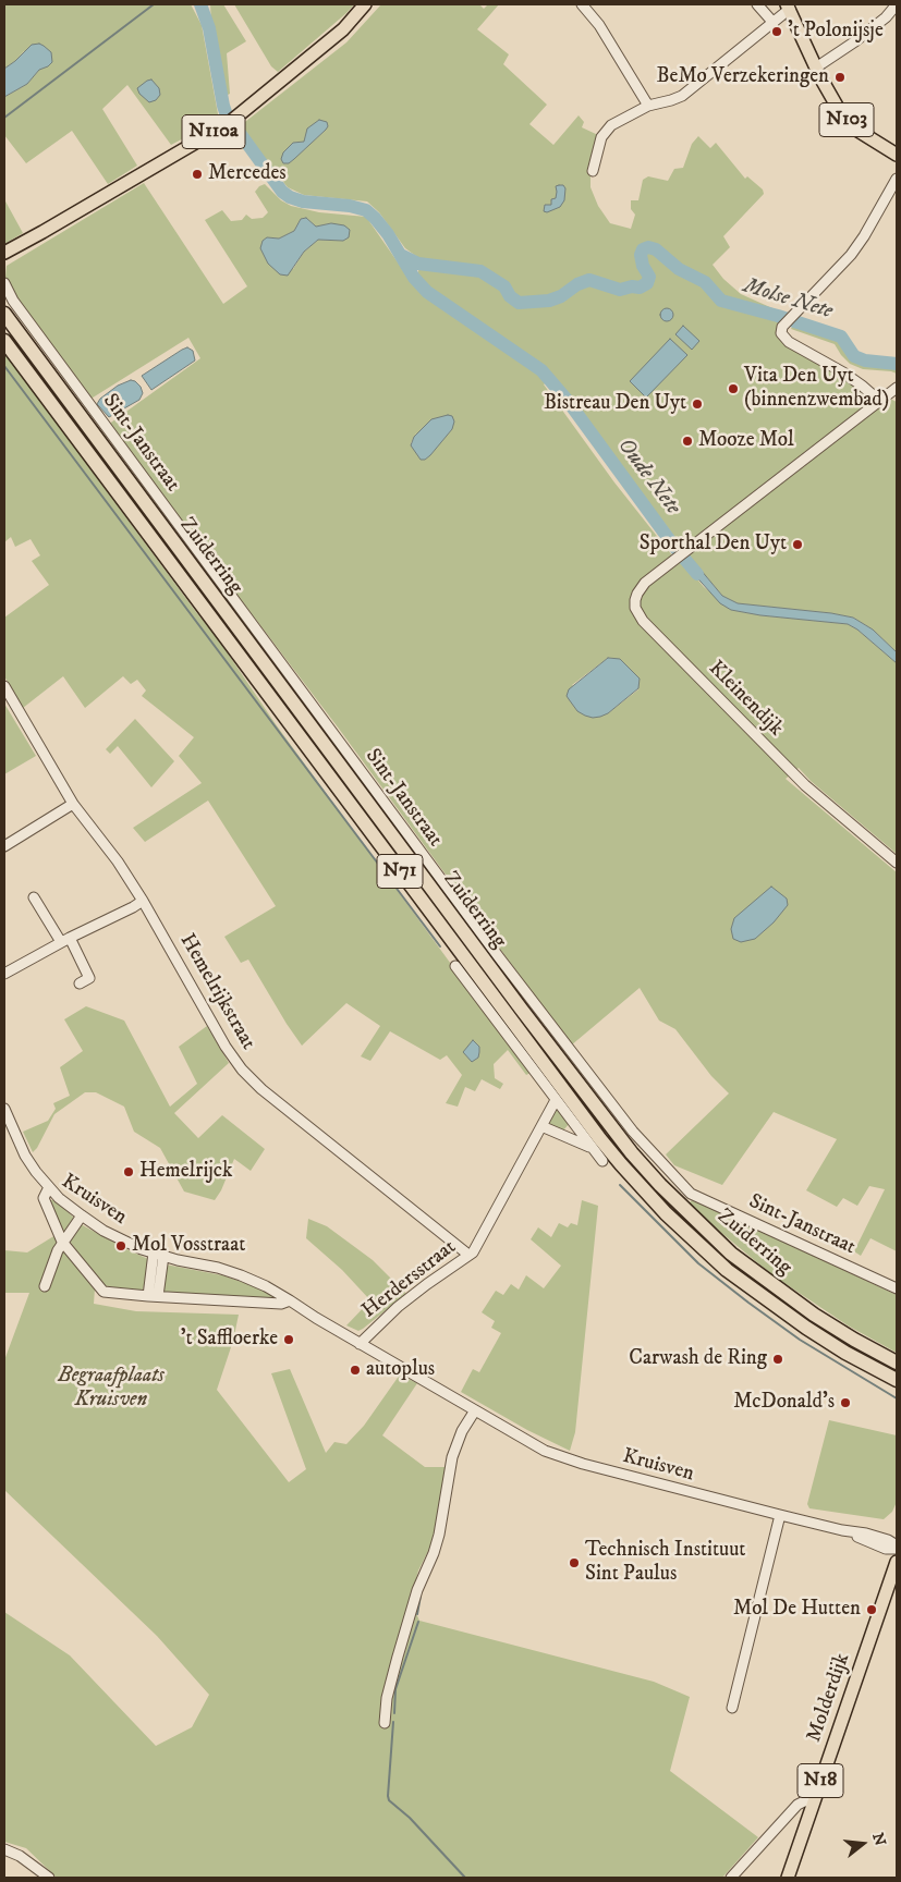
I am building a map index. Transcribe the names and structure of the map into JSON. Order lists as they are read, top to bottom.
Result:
{
  "streets": {
    "highway": ["Zuiderring", "N71"],
    "main road": [
      "N103",
      "N110a",
      "Molderdijk",
      "N18"
    ],
    "street": [
      "Sint-Janstraat",
      "Kleinendijk",
      "Hemelrijkstraat",
      "Kruisven",
      "Herdersstraat"
    ]
  },
  "crossings": [
    ["Hemelrijkstraat", "Herdersstraat"],
    ["Kruisven", "Herdersstraat"]
  ],
  "water": ["Molse Nete", "Oude Nete"],
  "parks": ["Begraafplaats Kruisven"],
  "places": [
    "'t Polonijsje",
    "BeMo Verzekeringen",
    "Mercedes",
    "Vita Den Uyt (binnenzwembad)",
    "Bistreau Den Uyt",
    "Mooze Mol",
    "Sporthal Den Uyt",
    "Hemelrijck",
    "Mol Vosstraat",
    "'t Saffloerke",
    "Carwash de Ring",
    "autoplus",
    "McDonald's",
    "Technisch Instituut Sint Paulus",
    "Mol De Hutten"
  ],
  "north": "right"
}
